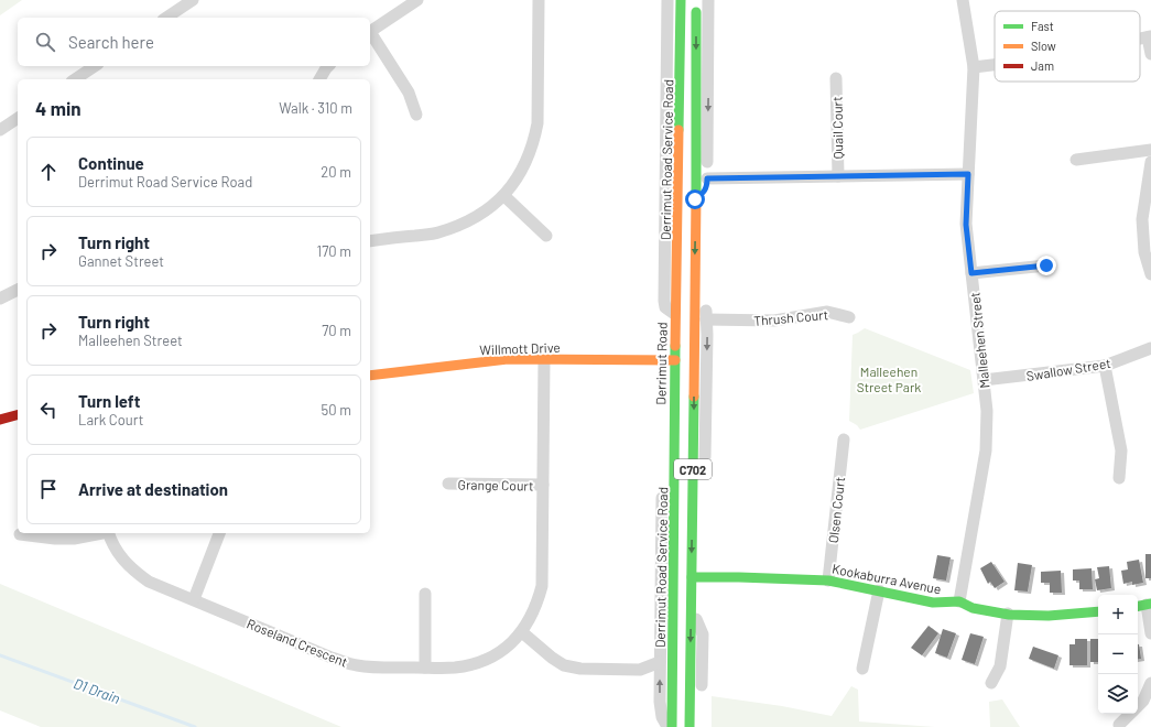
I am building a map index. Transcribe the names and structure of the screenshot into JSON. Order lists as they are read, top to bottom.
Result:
{
  "streets": {
    "main road": [
      "Willmott Drive",
      "Derrimut Road",
      "C702",
      "Kookaburra Avenue"
    ],
    "street": [
      "Quail Court",
      "Derrimut Road Service Road",
      "Thrush Court",
      "Malleehen Street",
      "Swallow Street",
      "Grange Court",
      "Olsen Court",
      "Roseland Crescent"
    ]
  },
  "crossings": [
    ["Derrimut Road Service Road", "Derrimut Road"],
    ["Malleehen Street", "Swallow Street"],
    ["Malleehen Street", "Kookaburra Avenue"],
    ["Willmott Drive", "Derrimut Road"],
    ["Willmott Drive", "C702"],
    ["Willmott Drive", "Roseland Crescent"],
    ["Derrimut Road", "Kookaburra Avenue"],
    ["C702", "Kookaburra Avenue"],
    ["Grange Court", "Roseland Crescent"],
    ["Olsen Court", "Kookaburra Avenue"]
  ],
  "water": ["D1 Drain"],
  "parks": ["Malleehen Street Park"],
  "legend": ["Fast", "Slow", "Jam"],
  "page": {
    "search": "Search here",
    "heading": ["4 min", "Walk · 310 m"],
    "list": [
      ["Continue", "Derrimut Road Service Road", "20 m"],
      ["Turn right", "Gannet Street", "170 m"],
      ["Turn right", "Malleehen Street", "70 m"],
      ["Turn left", "Lark Court", "50 m"],
      "Arrive at destination"
    ],
    "map_buttons": ["+", "−"]
  }
}
